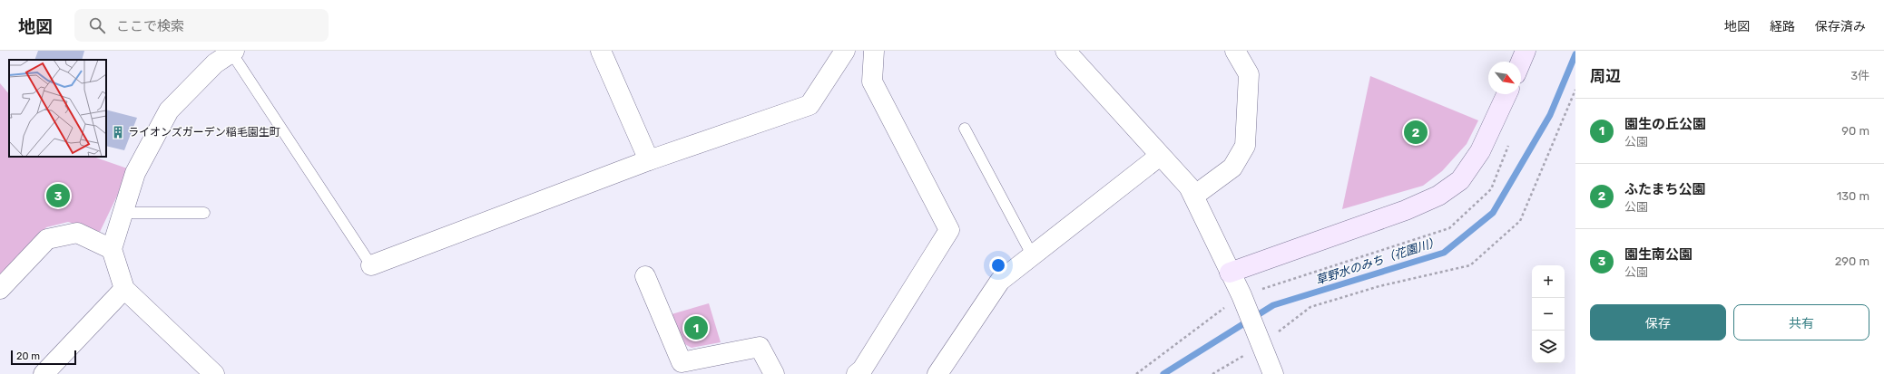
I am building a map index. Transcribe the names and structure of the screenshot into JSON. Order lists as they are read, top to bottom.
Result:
{
  "water": ["草野水のみち（花園川）"],
  "places": {
    "building": ["ライオンズガーデン稲毛園生町"]
  },
  "scale_bar": "20 m",
  "north": "bottom right",
  "page": {
    "header": "地図",
    "search": "ここで検索",
    "nav": ["地図", "経路", "保存済み"],
    "heading": ["周辺", "3件"],
    "list": [
      {
        "mark": "1",
        "name": "園生の丘公園",
        "note": "公園",
        "value": "90 m"
      },
      {
        "mark": "2",
        "name": "ふたまち公園",
        "note": "公園",
        "value": "130 m"
      },
      {
        "mark": "3",
        "name": "園生南公園",
        "note": "公園",
        "value": "290 m"
      }
    ],
    "pins": ["2", "3", "1"],
    "map_buttons": ["+", "−"],
    "buttons": ["保存", "共有"],
    "scale": "20 m"
  }
}
